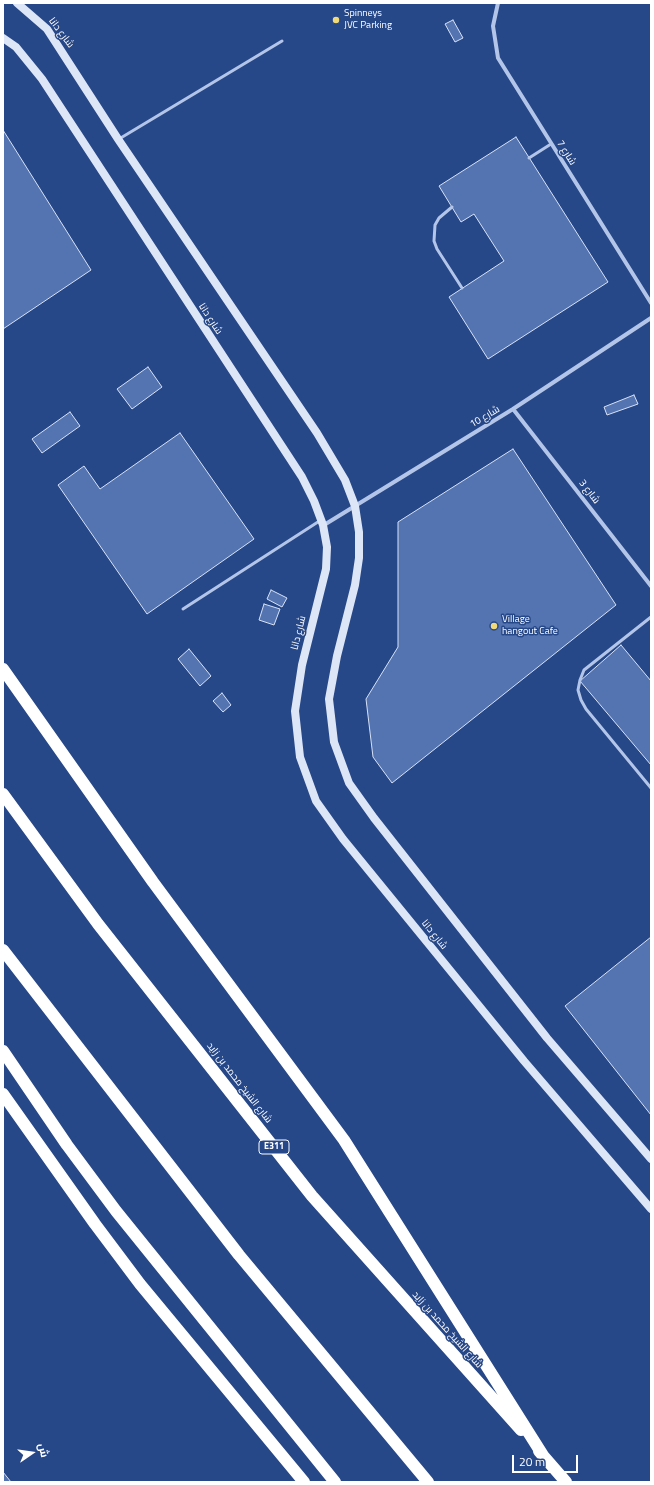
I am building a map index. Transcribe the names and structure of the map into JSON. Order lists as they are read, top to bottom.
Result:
{
  "streets": {
    "highway": ["شارع الشيخ محمد بن زايد", "E311"],
    "street": [
      "شارع دانا",
      "شارع 7",
      "شارع 10",
      "شارع 3"
    ]
  },
  "crossings": [
    ["شارع دانا", "شارع 10"],
    ["شارع 10", "شارع 3"]
  ],
  "places": ["Spinneys JVC Parking", "Village hangout Cafe"],
  "scale_bar": "20 m",
  "north": "right"
}
